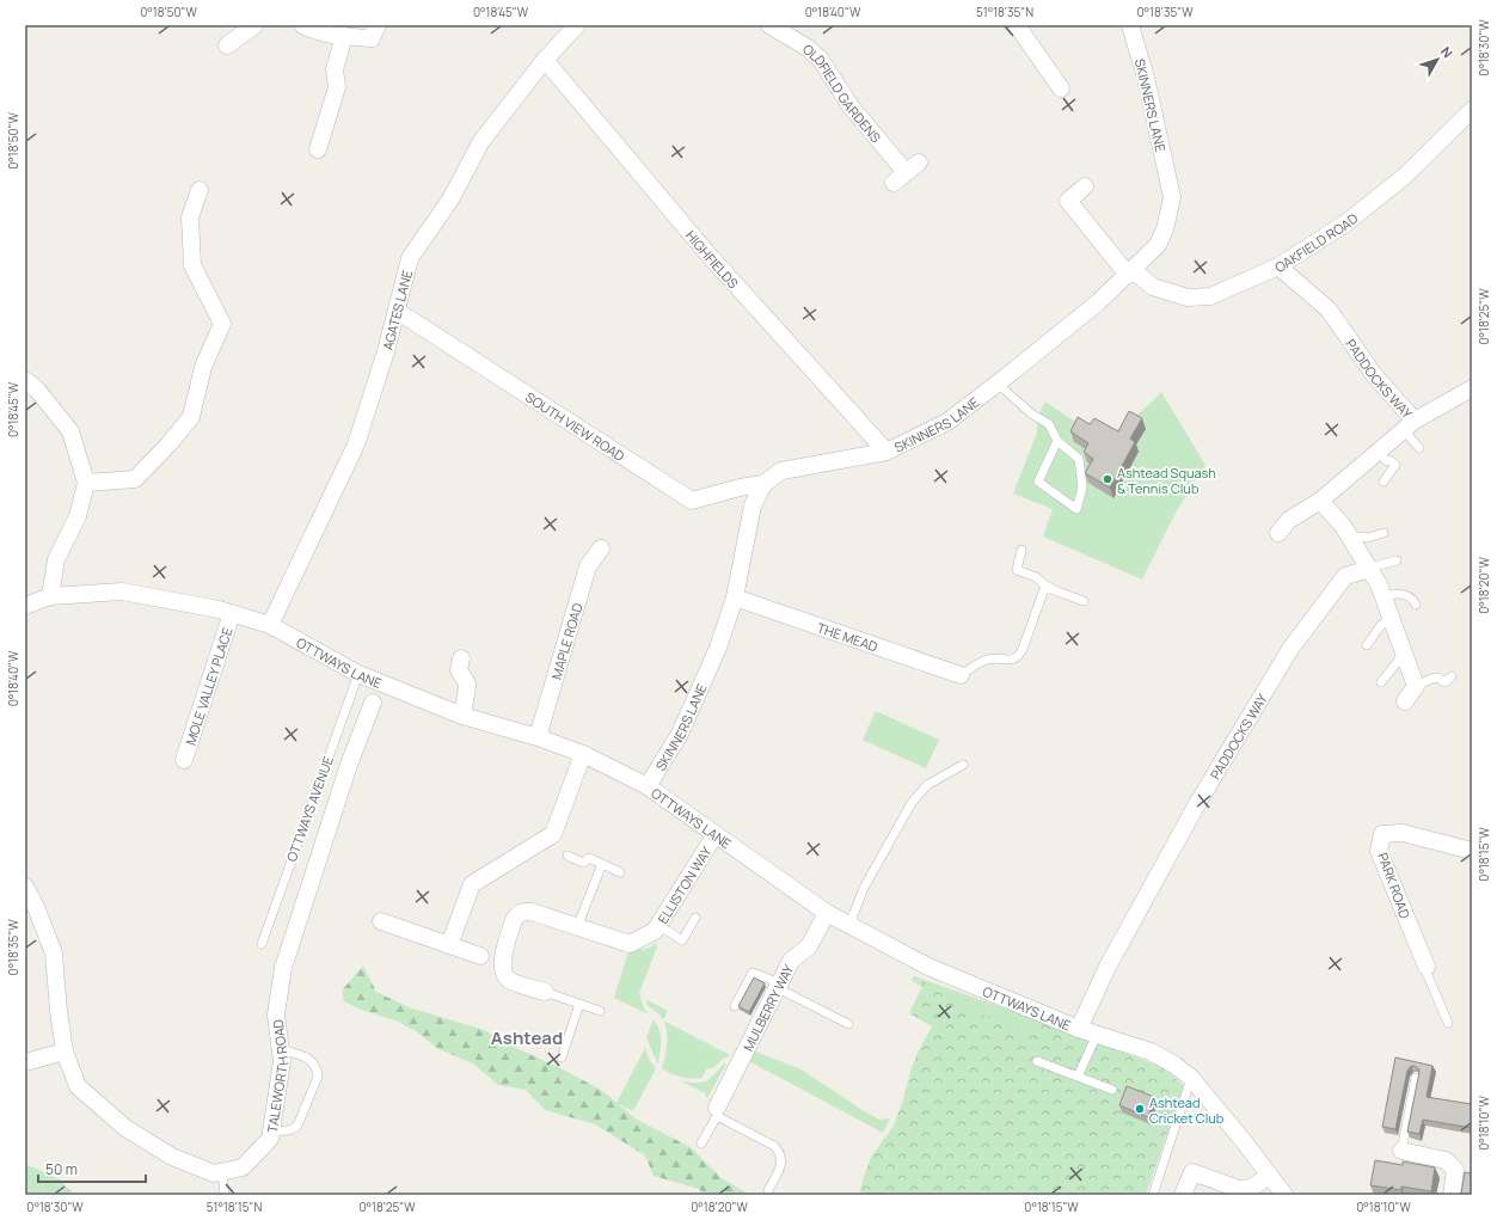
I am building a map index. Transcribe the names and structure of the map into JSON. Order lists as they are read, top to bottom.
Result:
{
  "streets": {
    "street": [
      "OLDFIELD GARDENS",
      "SKINNERS LANE",
      "OAKFIELD ROAD",
      "HIGHFIELDS",
      "AGATES LANE",
      "PADDOCKS WAY",
      "SOUTH VIEW ROAD",
      "THE MEAD",
      "MAPLE ROAD",
      "OTTWAYS LANE",
      "MOLE VALLEY PLACE",
      "ELLISTON WAY",
      "PARK ROAD",
      "MULBERRY WAY",
      "TALEWORTH ROAD"
    ],
    "lane": ["OTTWAYS AVENUE"]
  },
  "crossings": [
    ["SKINNERS LANE", "OAKFIELD ROAD"],
    ["SKINNERS LANE", "HIGHFIELDS"],
    ["SKINNERS LANE", "SOUTH VIEW ROAD"],
    ["SKINNERS LANE", "THE MEAD"],
    ["SKINNERS LANE", "OTTWAYS LANE"],
    ["OAKFIELD ROAD", "PADDOCKS WAY"],
    ["HIGHFIELDS", "AGATES LANE"],
    ["AGATES LANE", "SOUTH VIEW ROAD"],
    ["AGATES LANE", "OTTWAYS LANE"],
    ["PADDOCKS WAY", "OTTWAYS LANE"],
    ["MAPLE ROAD", "OTTWAYS LANE"],
    ["OTTWAYS LANE", "MOLE VALLEY PLACE"],
    ["OTTWAYS LANE", "OTTWAYS AVENUE"],
    ["OTTWAYS LANE", "ELLISTON WAY"],
    ["OTTWAYS LANE", "MULBERRY WAY"]
  ],
  "districts": ["Ashtead"],
  "places": ["Ashtead Squash & Tennis Club", "Ashtead Cricket Club"],
  "scale_bar": "50 m",
  "north": "top right",
  "coordinates": [
    "0°18'50\"W",
    "0°18'45\"W",
    "0°18'40\"W",
    "51°18'35\"N",
    "0°18'35\"W",
    "0°18'30\"W",
    "0°18'25\"W",
    "0°18'20\"W",
    "0°18'15\"W",
    "0°18'10\"W",
    "51°18'15\"N"
  ]
}
